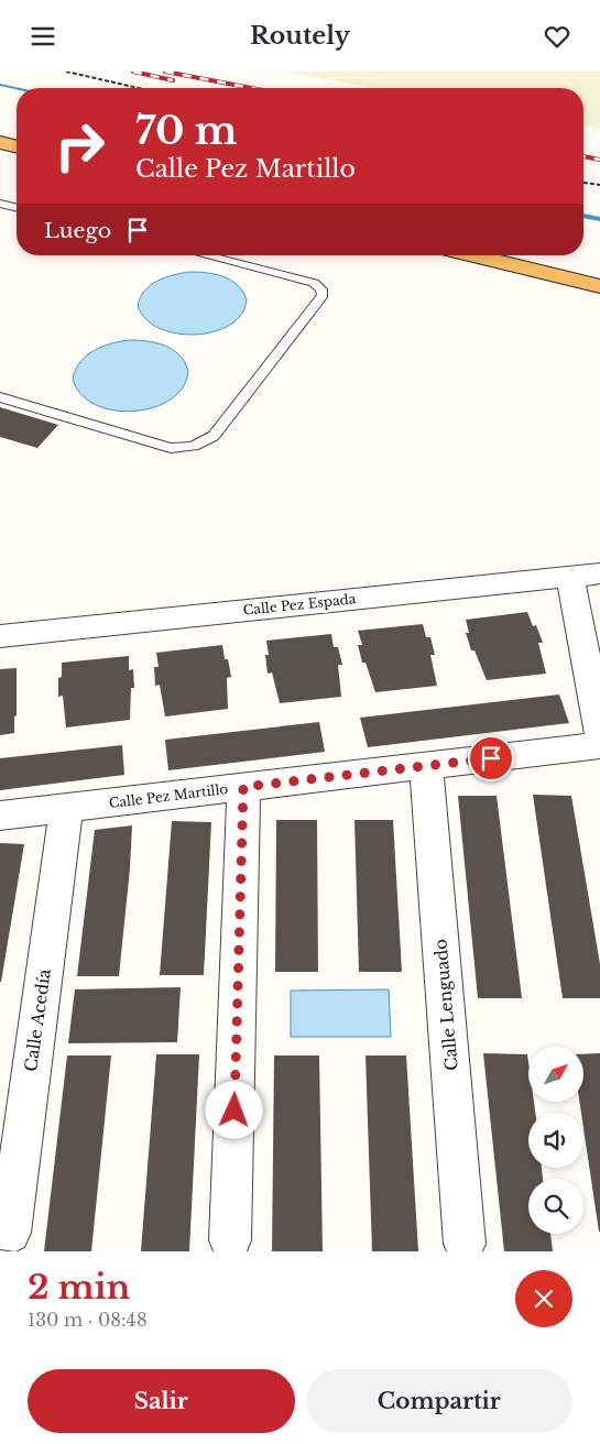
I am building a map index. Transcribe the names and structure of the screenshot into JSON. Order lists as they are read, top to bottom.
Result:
{
  "streets": {
    "street": [
      "Calle Pez Espada",
      "Calle Pez Martillo",
      "Calle Lenguado",
      "Calle Acedía"
    ]
  },
  "crossings": [
    ["Calle Pez Martillo", "Calle Lenguado"],
    ["Calle Pez Martillo", "Calle Acedía"]
  ],
  "north": "top right",
  "page": {
    "header": "Routely",
    "turn": ["70 m", "Calle Pez Martillo"],
    "then": "Luego",
    "heading": ["2 min", "130 m · 08:48"],
    "buttons": ["Salir", "Compartir"]
  }
}
